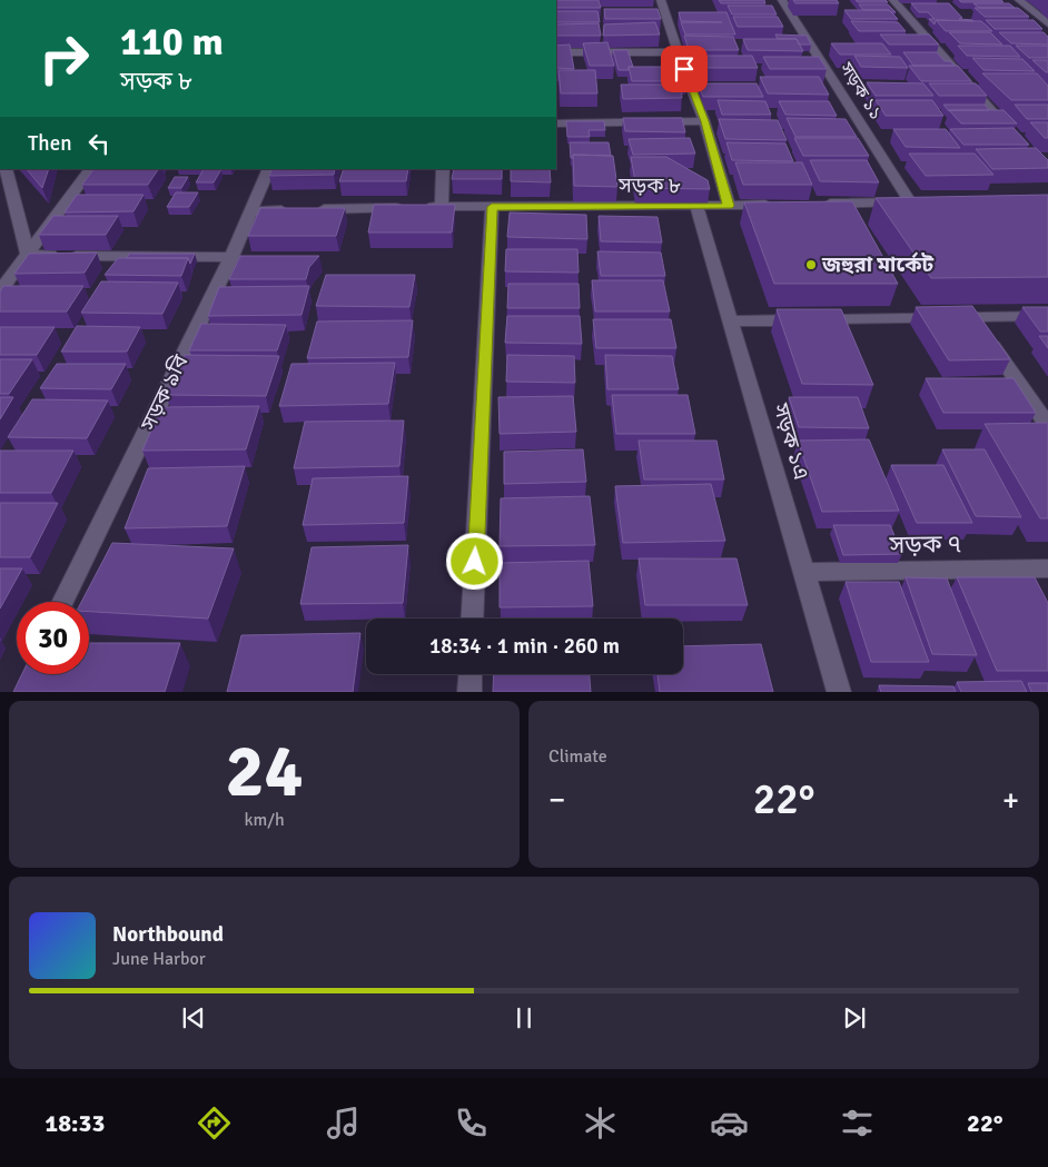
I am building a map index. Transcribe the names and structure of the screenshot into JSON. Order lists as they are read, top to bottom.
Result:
{
  "streets": {
    "street": [
      "সড়ক ১১",
      "সড়ক ৮",
      "সড়ক ৯বি",
      "সড়ক ১এ",
      "সড়ক ৭"
    ]
  },
  "crossings": [
    ["সড়ক ৮", "সড়ক ১এ"],
    ["সড়ক ১এ", "সড়ক ৭"]
  ],
  "places": ["জহুরা মার্কেট"],
  "page": {
    "turn": ["110 m", "সড়ক ৮"],
    "then": "Then",
    "limit": "30",
    "trip": "18:34 · 1 min · 260 m",
    "tile": [
      ["24", "km/h"],
      "Climate"
    ],
    "heat": ["−", "22°", "+"],
    "song": ["Northbound", "June Harbor"],
    "tabs": ["18:33", "22°"]
  }
}
